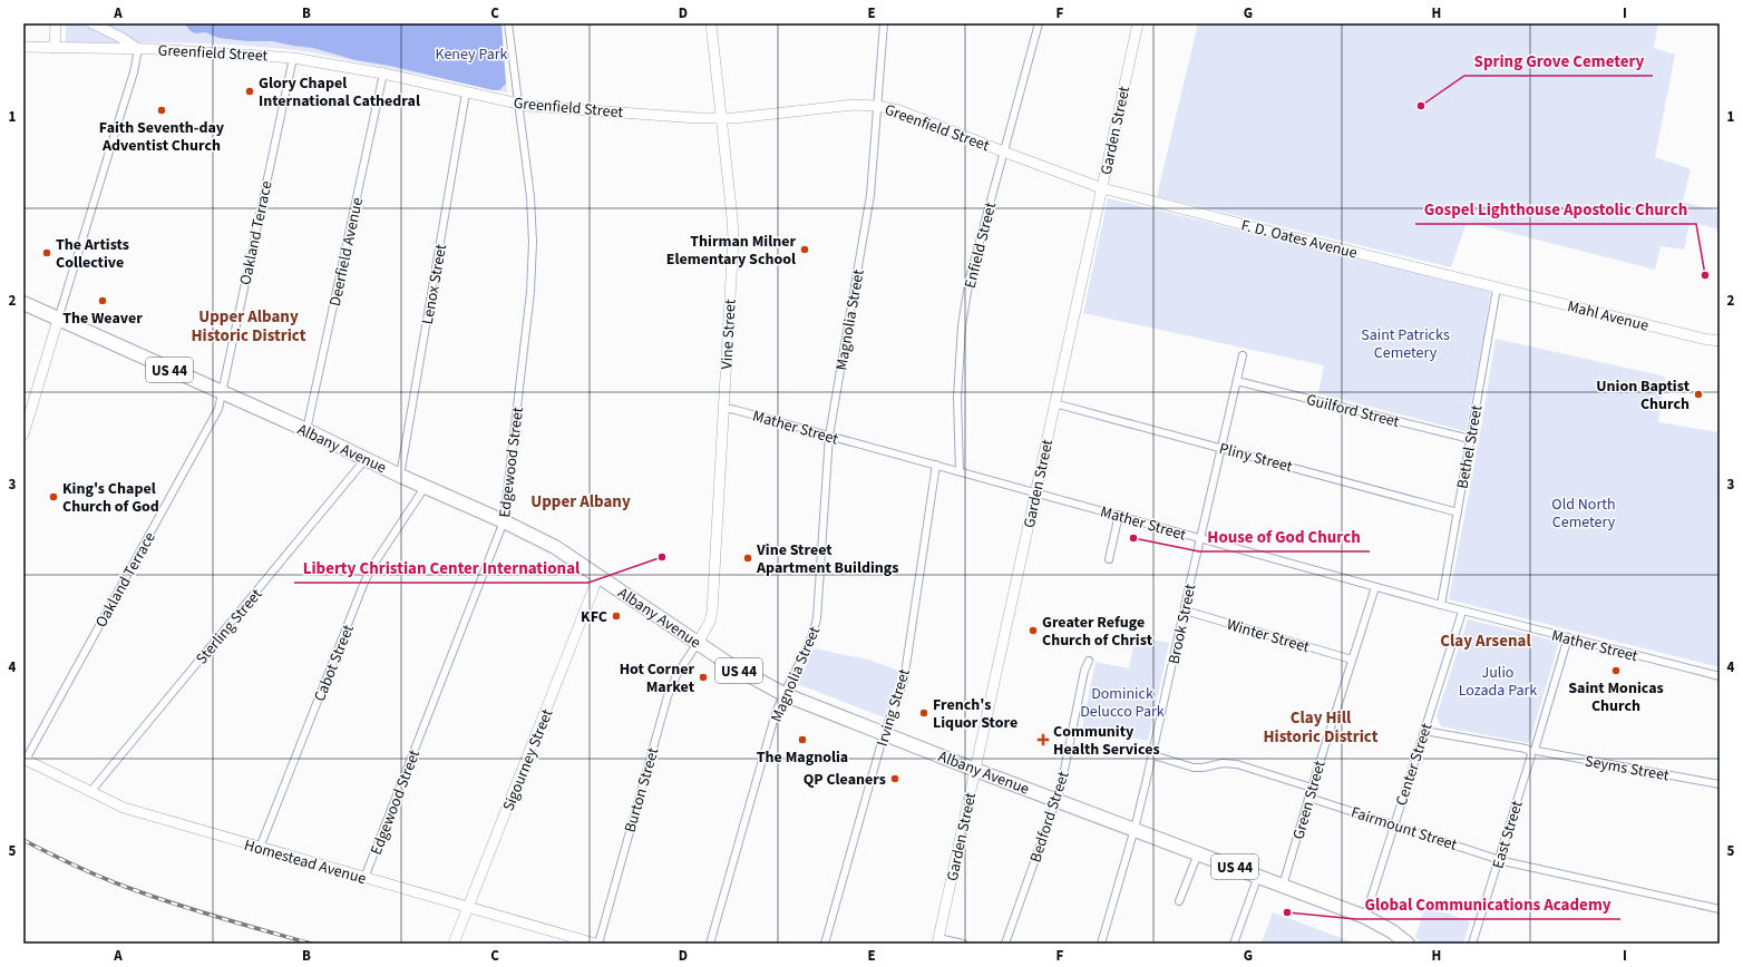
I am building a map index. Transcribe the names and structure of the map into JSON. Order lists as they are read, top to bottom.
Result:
{
  "streets": {
    "highway": ["US 44", "Albany Avenue"],
    "street": [
      "Greenfield Street",
      "Garden Street",
      "Oakland Terrace",
      "F. D. Oates Avenue",
      "Enfield Street",
      "Deerfield Avenue",
      "Lenox Street",
      "Mahl Avenue",
      "Magnolia Street",
      "Vine Street",
      "Guilford Street",
      "Mather Street",
      "Bethel Street",
      "Pliny Street",
      "Edgewood Street",
      "Brook Street",
      "Sterling Street",
      "Winter Street",
      "Cabot Street",
      "Irving Street",
      "Sigourney Street",
      "Center Street",
      "Seyms Street",
      "Burton Street",
      "Green Street",
      "Bedford Street",
      "Fairmount Street",
      "East Street",
      "Homestead Avenue"
    ]
  },
  "crossings": [
    ["Greenfield Street", "Garden Street"],
    ["Greenfield Street", "Oakland Terrace"],
    ["Greenfield Street", "F. D. Oates Avenue"],
    ["Greenfield Street", "Enfield Street"],
    ["Greenfield Street", "Deerfield Avenue"],
    ["Greenfield Street", "Lenox Street"],
    ["Greenfield Street", "Magnolia Street"],
    ["Greenfield Street", "Vine Street"],
    ["Greenfield Street", "Edgewood Street"],
    ["Garden Street", "F. D. Oates Avenue"],
    ["Garden Street", "Mather Street"],
    ["Garden Street", "Albany Avenue"],
    ["Garden Street", "Pliny Street"],
    ["Oakland Terrace", "Albany Avenue"],
    ["Oakland Terrace", "Homestead Avenue"],
    ["F. D. Oates Avenue", "Mahl Avenue"],
    ["F. D. Oates Avenue", "Bethel Street"],
    ["Enfield Street", "Mather Street"],
    ["Deerfield Avenue", "Albany Avenue"],
    ["Lenox Street", "Albany Avenue"],
    ["Mahl Avenue", "Bethel Street"],
    ["Magnolia Street", "Mather Street"],
    ["Magnolia Street", "Albany Avenue"],
    ["Vine Street", "Mather Street"],
    ["Vine Street", "Albany Avenue"],
    ["Vine Street", "Burton Street"],
    ["Guilford Street", "Bethel Street"],
    ["Guilford Street", "Brook Street"],
    ["Mather Street", "Bethel Street"],
    ["Mather Street", "Brook Street"],
    ["Mather Street", "Irving Street"],
    ["Mather Street", "Center Street"],
    ["Mather Street", "Green Street"],
    ["Mather Street", "East Street"],
    ["Bethel Street", "Pliny Street"],
    ["Albany Avenue", "Edgewood Street"],
    ["Albany Avenue", "Brook Street"],
    ["Albany Avenue", "Sterling Street"],
    ["Albany Avenue", "Cabot Street"],
    ["Albany Avenue", "Irving Street"],
    ["Albany Avenue", "Sigourney Street"],
    ["Albany Avenue", "Center Street"],
    ["Albany Avenue", "Burton Street"],
    ["Albany Avenue", "Green Street"],
    ["Albany Avenue", "Bedford Street"],
    ["Pliny Street", "Brook Street"],
    ["Edgewood Street", "Homestead Avenue"],
    ["Brook Street", "Winter Street"],
    ["Sterling Street", "Homestead Avenue"],
    ["Winter Street", "Green Street"],
    ["Cabot Street", "Homestead Avenue"],
    ["Sigourney Street", "Homestead Avenue"],
    ["Center Street", "Seyms Street"],
    ["Center Street", "Fairmount Street"],
    ["Seyms Street", "East Street"],
    ["Burton Street", "Homestead Avenue"],
    ["Green Street", "Fairmount Street"],
    ["Fairmount Street", "East Street"]
  ],
  "districts": [
    "Upper Albany Historic District",
    "Upper Albany",
    "Clay Arsenal",
    "Clay Hill Historic District"
  ],
  "parks": [
    "Keney Park",
    "Saint Patricks Cemetery",
    "Old North Cemetery",
    "Julio Lozada Park",
    "Dominick Delucco Park"
  ],
  "places": {
    "other": [
      "Glory Chapel International Cathedral",
      "Spring Grove Cemetery",
      "Faith Seventh-day Adventist Church",
      "Thirman Milner Elementary School",
      "The Artists Collective",
      "Gospel Lighthouse Apostolic Church",
      "The Weaver",
      "Union Baptist Church",
      "King's Chapel Church of God",
      "House of God Church",
      "Liberty Christian Center International",
      "Vine Street Apartment Buildings",
      "KFC",
      "Greater Refuge Church of Christ",
      "Saint Monicas Church",
      "Hot Corner Market",
      "French's Liquor Store",
      "The Magnolia",
      "QP Cleaners",
      "Global Communications Academy"
    ],
    "health": ["Community Health Services"]
  },
  "grid": {
    "columns": [
      "A",
      "B",
      "C",
      "D",
      "E",
      "F",
      "G",
      "H",
      "I"
    ],
    "rows": [
      "1",
      "2",
      "3",
      "4",
      "5"
    ]
  }
}
